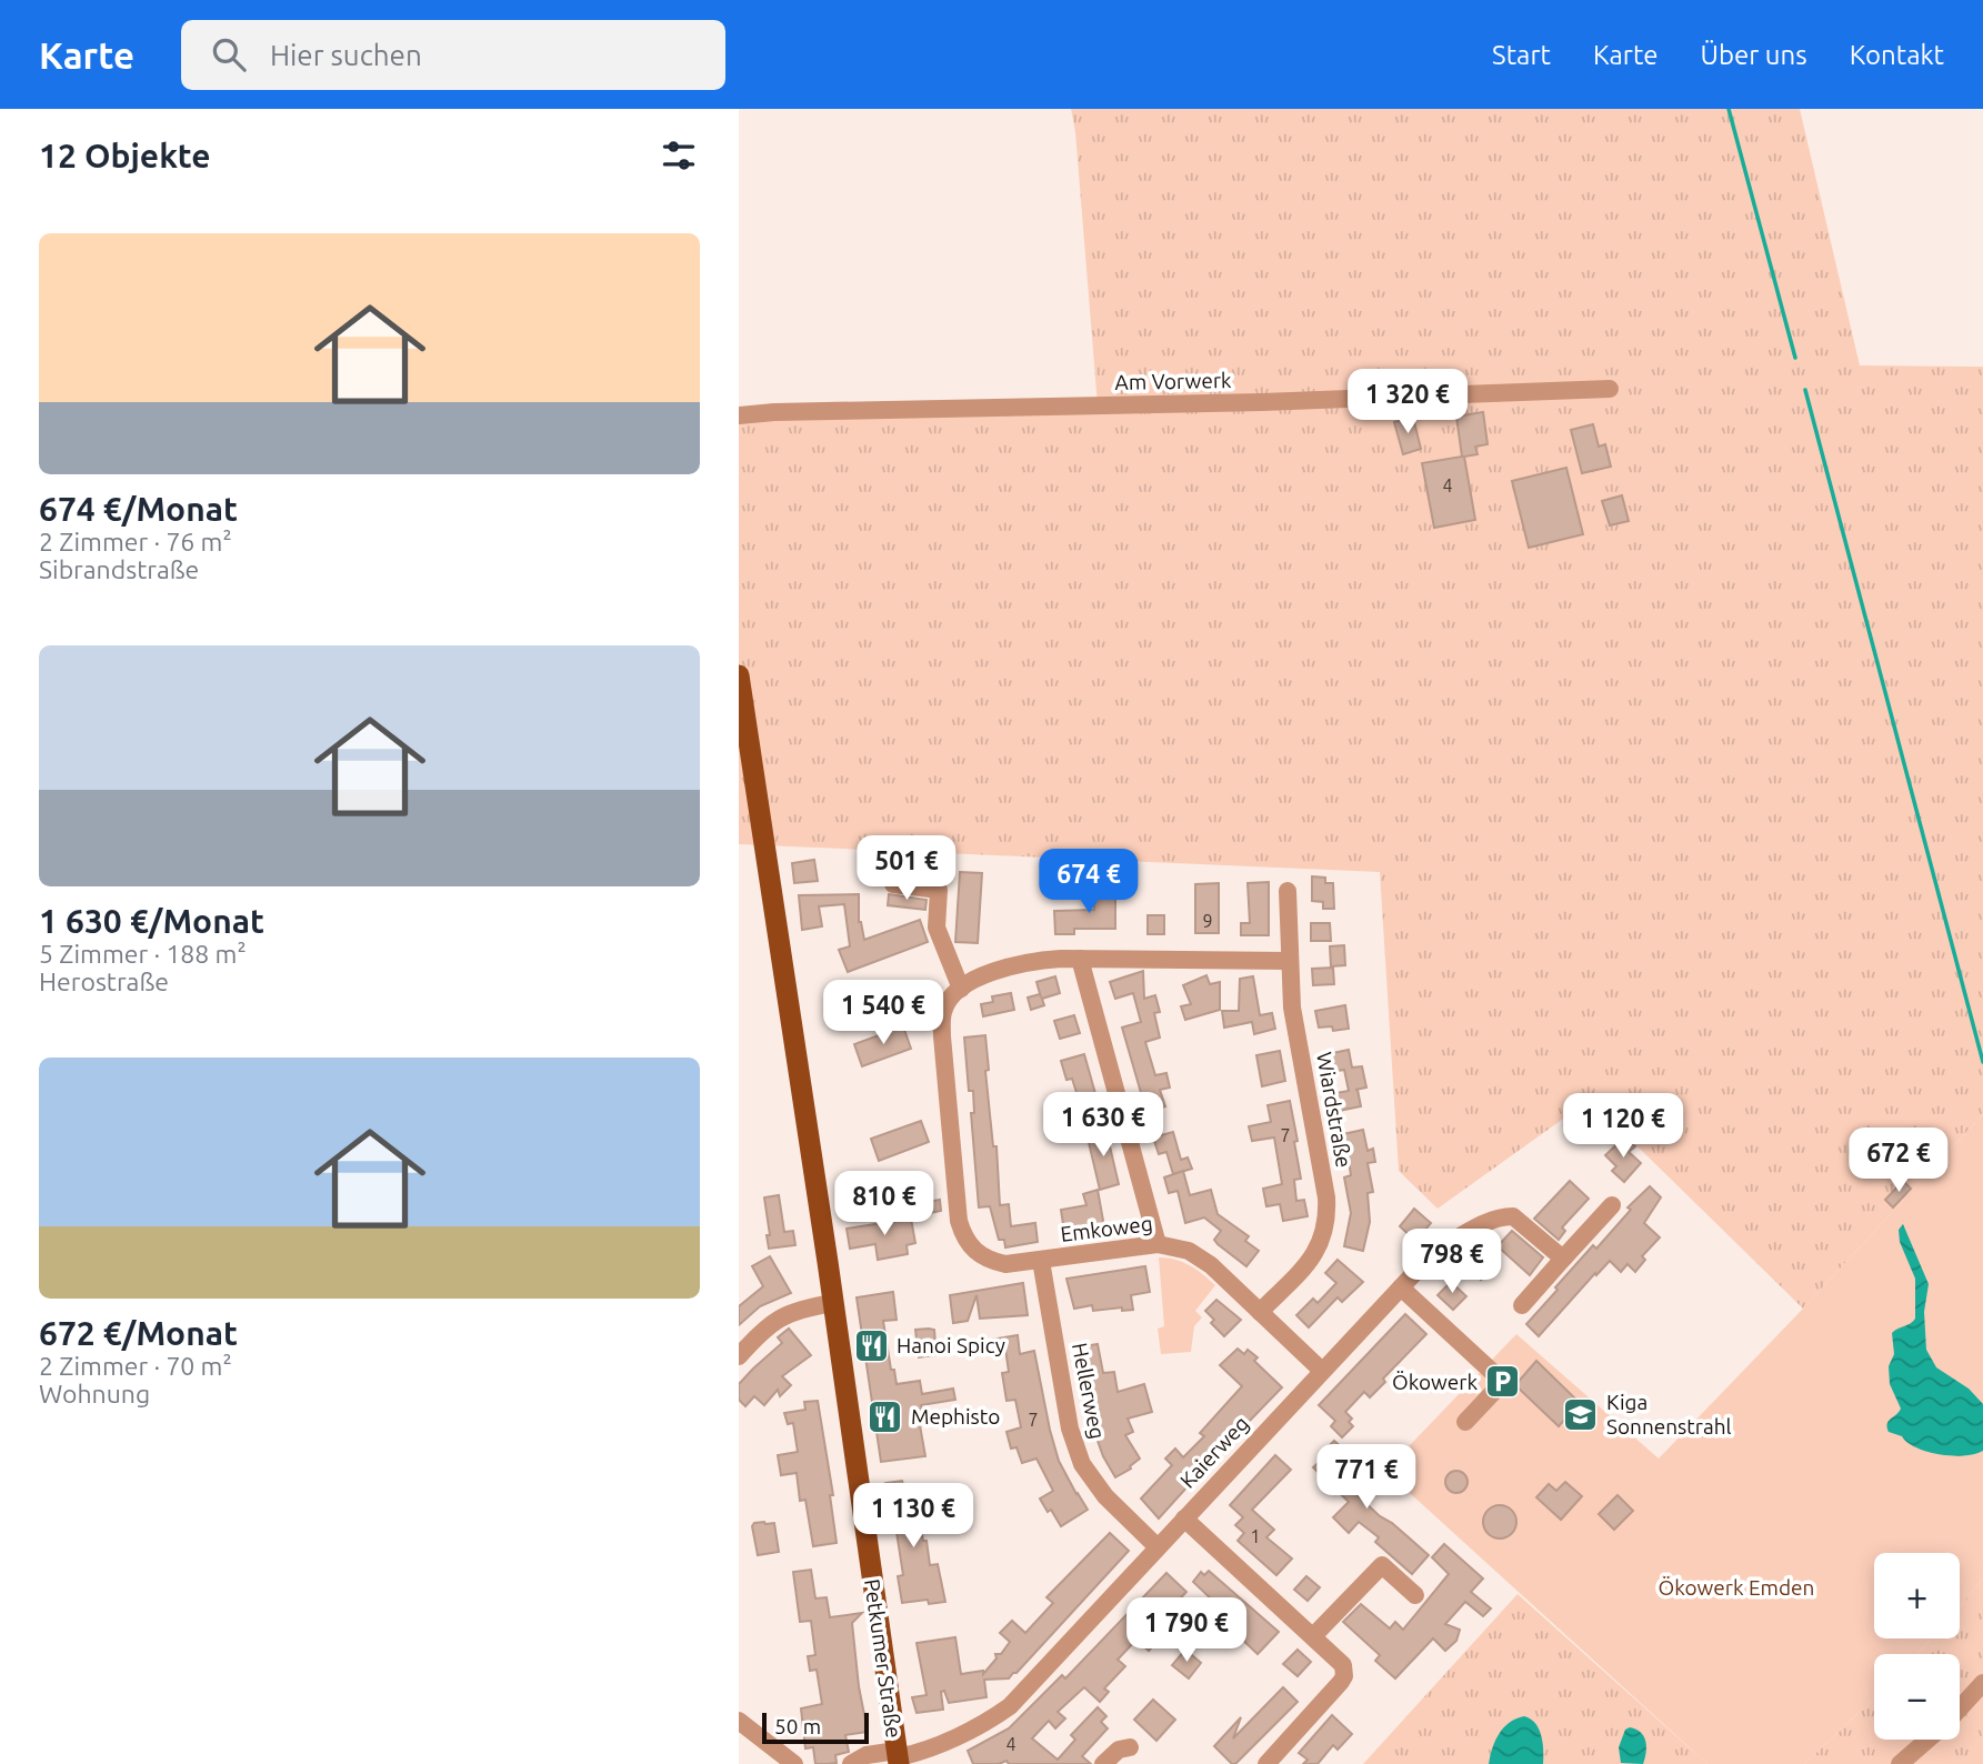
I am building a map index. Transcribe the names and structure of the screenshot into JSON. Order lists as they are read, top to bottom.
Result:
{
  "streets": {
    "main road": ["Petkumer Straße"],
    "street": [
      "Am Vorwerk",
      "Wiardstraße",
      "Emkoweg",
      "Hellerweg",
      "Kaierweg"
    ]
  },
  "crossings": [
    ["Wiardstraße", "Emkoweg"],
    ["Emkoweg", "Hellerweg"],
    ["Emkoweg", "Kaierweg"],
    ["Hellerweg", "Kaierweg"],
    ["Kaierweg", "Petkumer Straße"]
  ],
  "parks": ["Ökowerk Emden"],
  "places": {
    "restaurant": ["Hanoi Spicy", "Mephisto"],
    "parking": ["Ökowerk"],
    "school or university": ["Kiga Sonnenstrahl"]
  },
  "house_numbers": [
    "4",
    "9",
    "7",
    "7",
    "1",
    "4"
  ],
  "scale_bar": "50 m",
  "page": {
    "header": "Karte",
    "search": "Hier suchen",
    "nav": [
      "Start",
      "Karte",
      "Über uns",
      "Kontakt"
    ],
    "heading": "12 Objekte",
    "list": [
      {
        "name": "674 €/Monat",
        "note": "2 Zimmer · 76 m² · Sibrandstraße"
      },
      {
        "name": "1 630 €/Monat",
        "note": "5 Zimmer · 188 m² · Herostraße"
      },
      {
        "name": "672 €/Monat",
        "note": "2 Zimmer · 70 m² · Wohnung"
      }
    ],
    "price": [
      "1 320 €",
      "501 €",
      "674 €",
      "1 540 €",
      "1 630 €",
      "1 120 €",
      "672 €",
      "810 €",
      "798 €",
      "771 €",
      "1 130 €",
      "1 790 €"
    ],
    "map_buttons": ["+", "−"],
    "scale": "50 m"
  }
}
